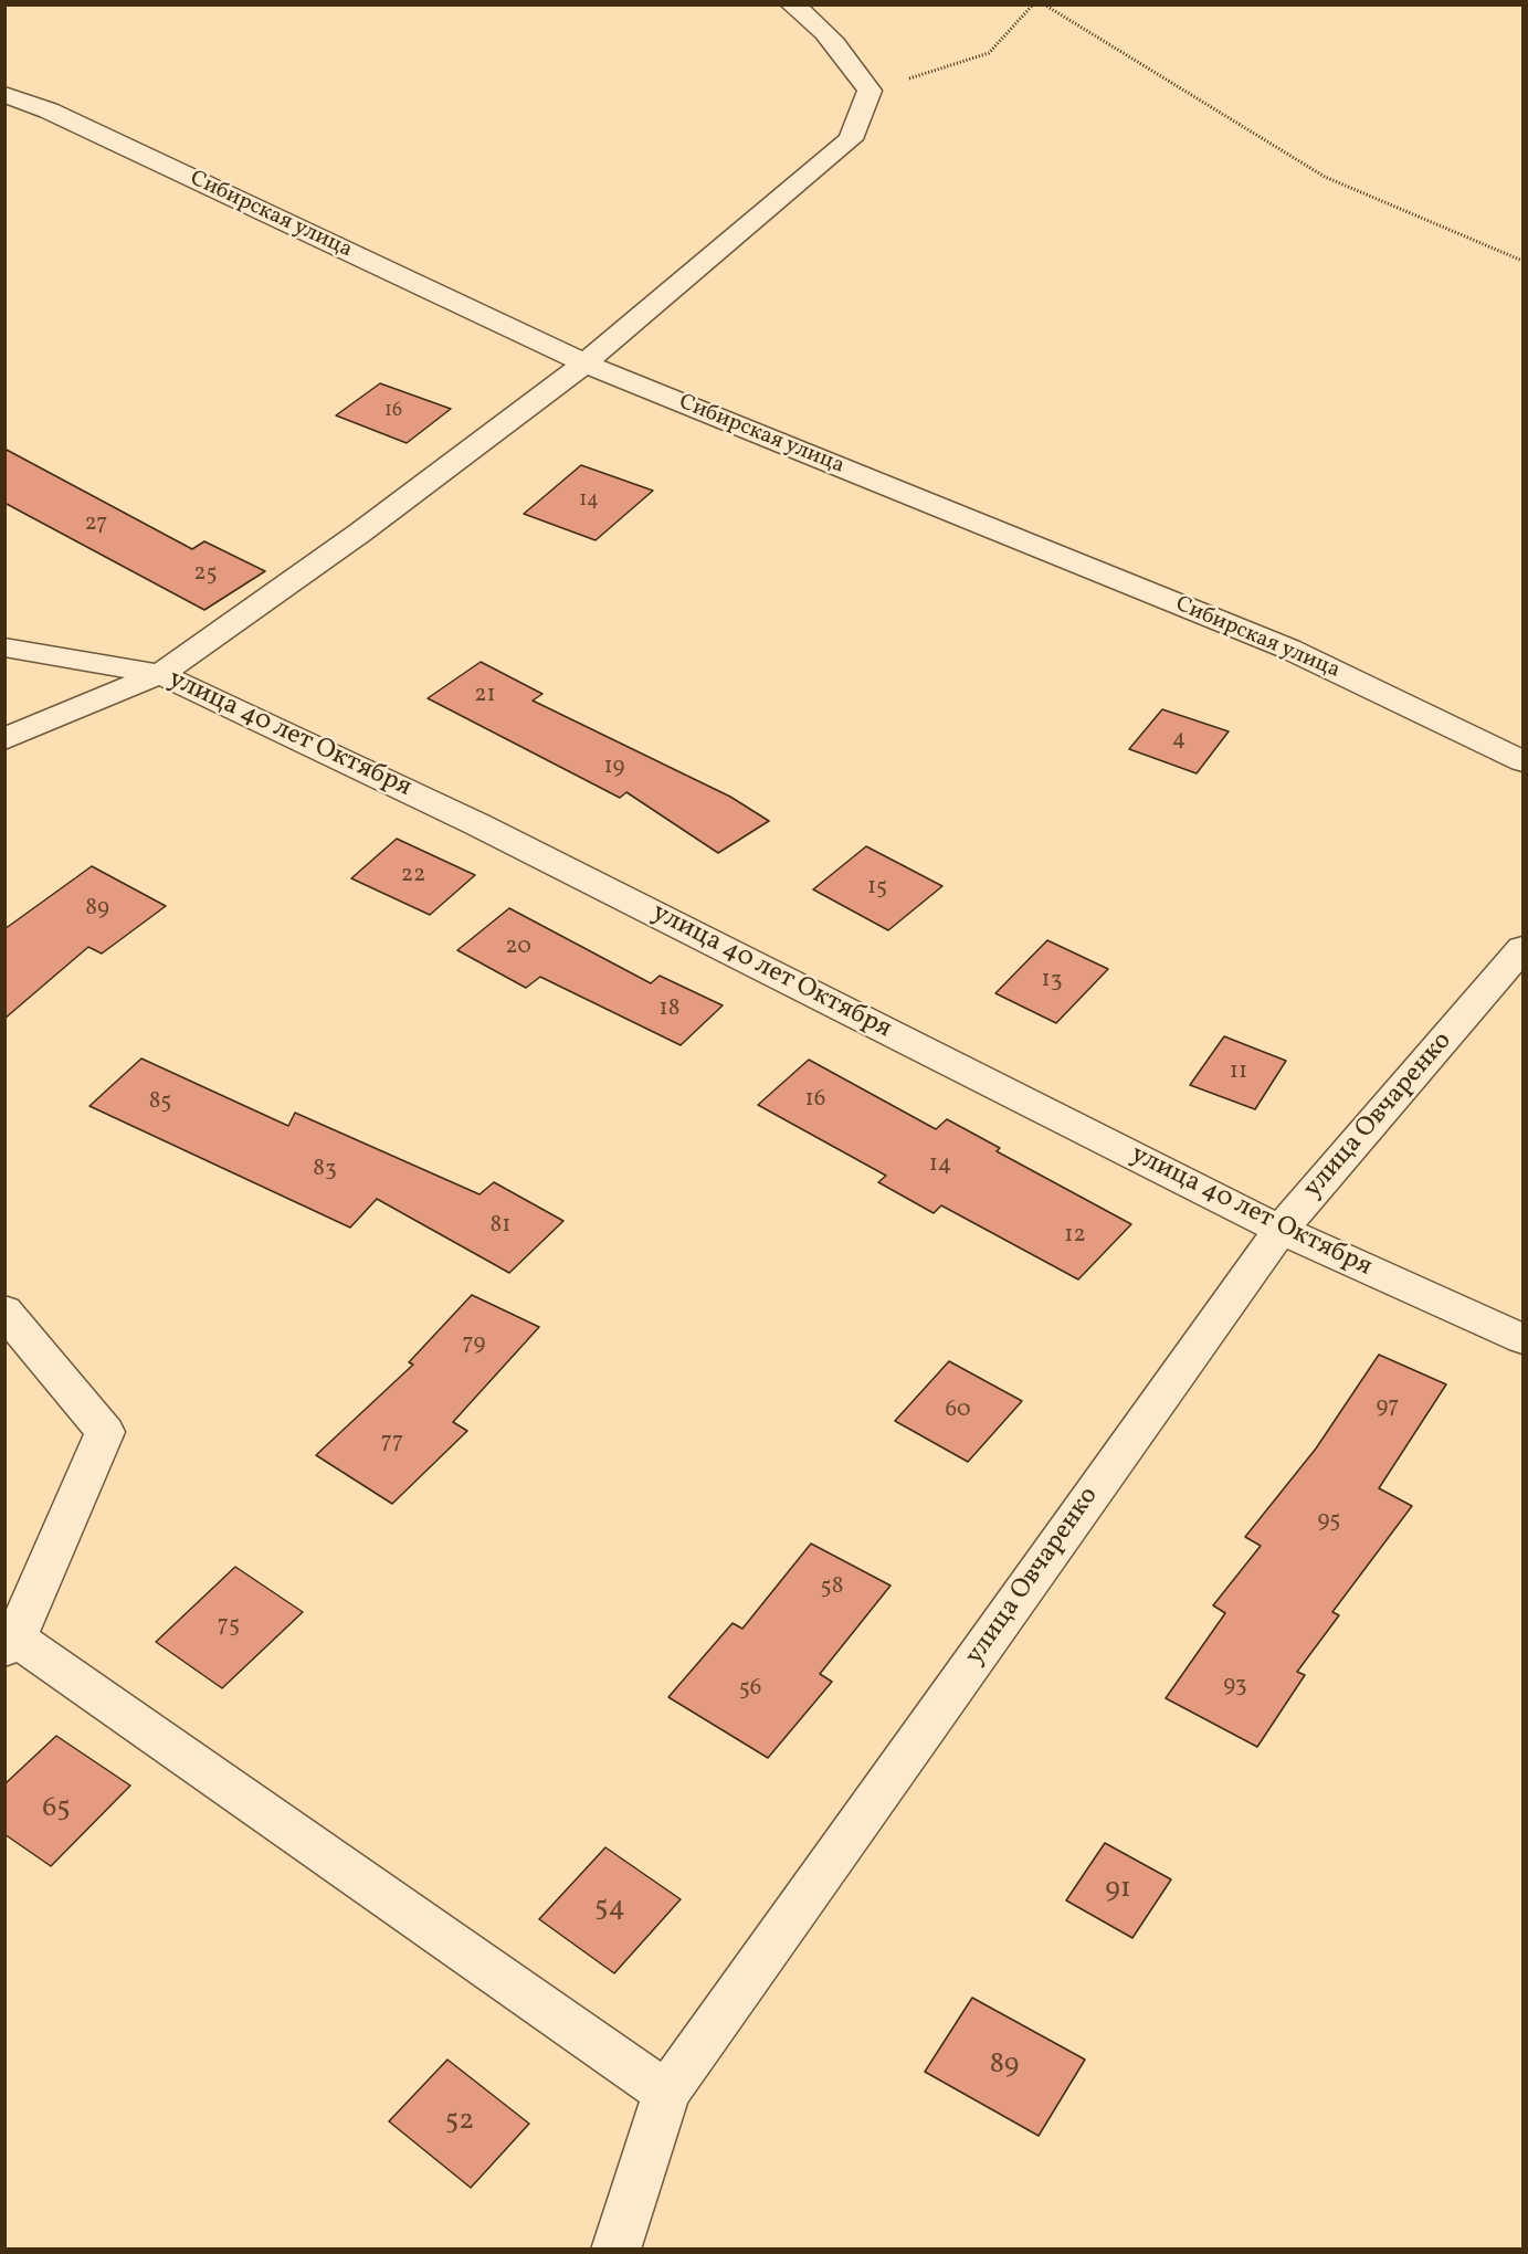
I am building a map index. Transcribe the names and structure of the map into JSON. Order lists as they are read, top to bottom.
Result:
{
  "streets": {
    "street": ["Сибирская улица", "улица 40 лет Октября", "улица Овчаренко"]
  },
  "crossings": [
    ["улица 40 лет Октября", "улица Овчаренко"]
  ],
  "house_numbers": [
    "16",
    "14",
    "27",
    "25",
    "21",
    "4",
    "19",
    "22",
    "15",
    "89",
    "20",
    "13",
    "18",
    "11",
    "16",
    "85",
    "14",
    "83",
    "81",
    "12",
    "79",
    "97",
    "60",
    "77",
    "95",
    "58",
    "75",
    "93",
    "56",
    "65",
    "91",
    "54",
    "89",
    "52"
  ]
}
